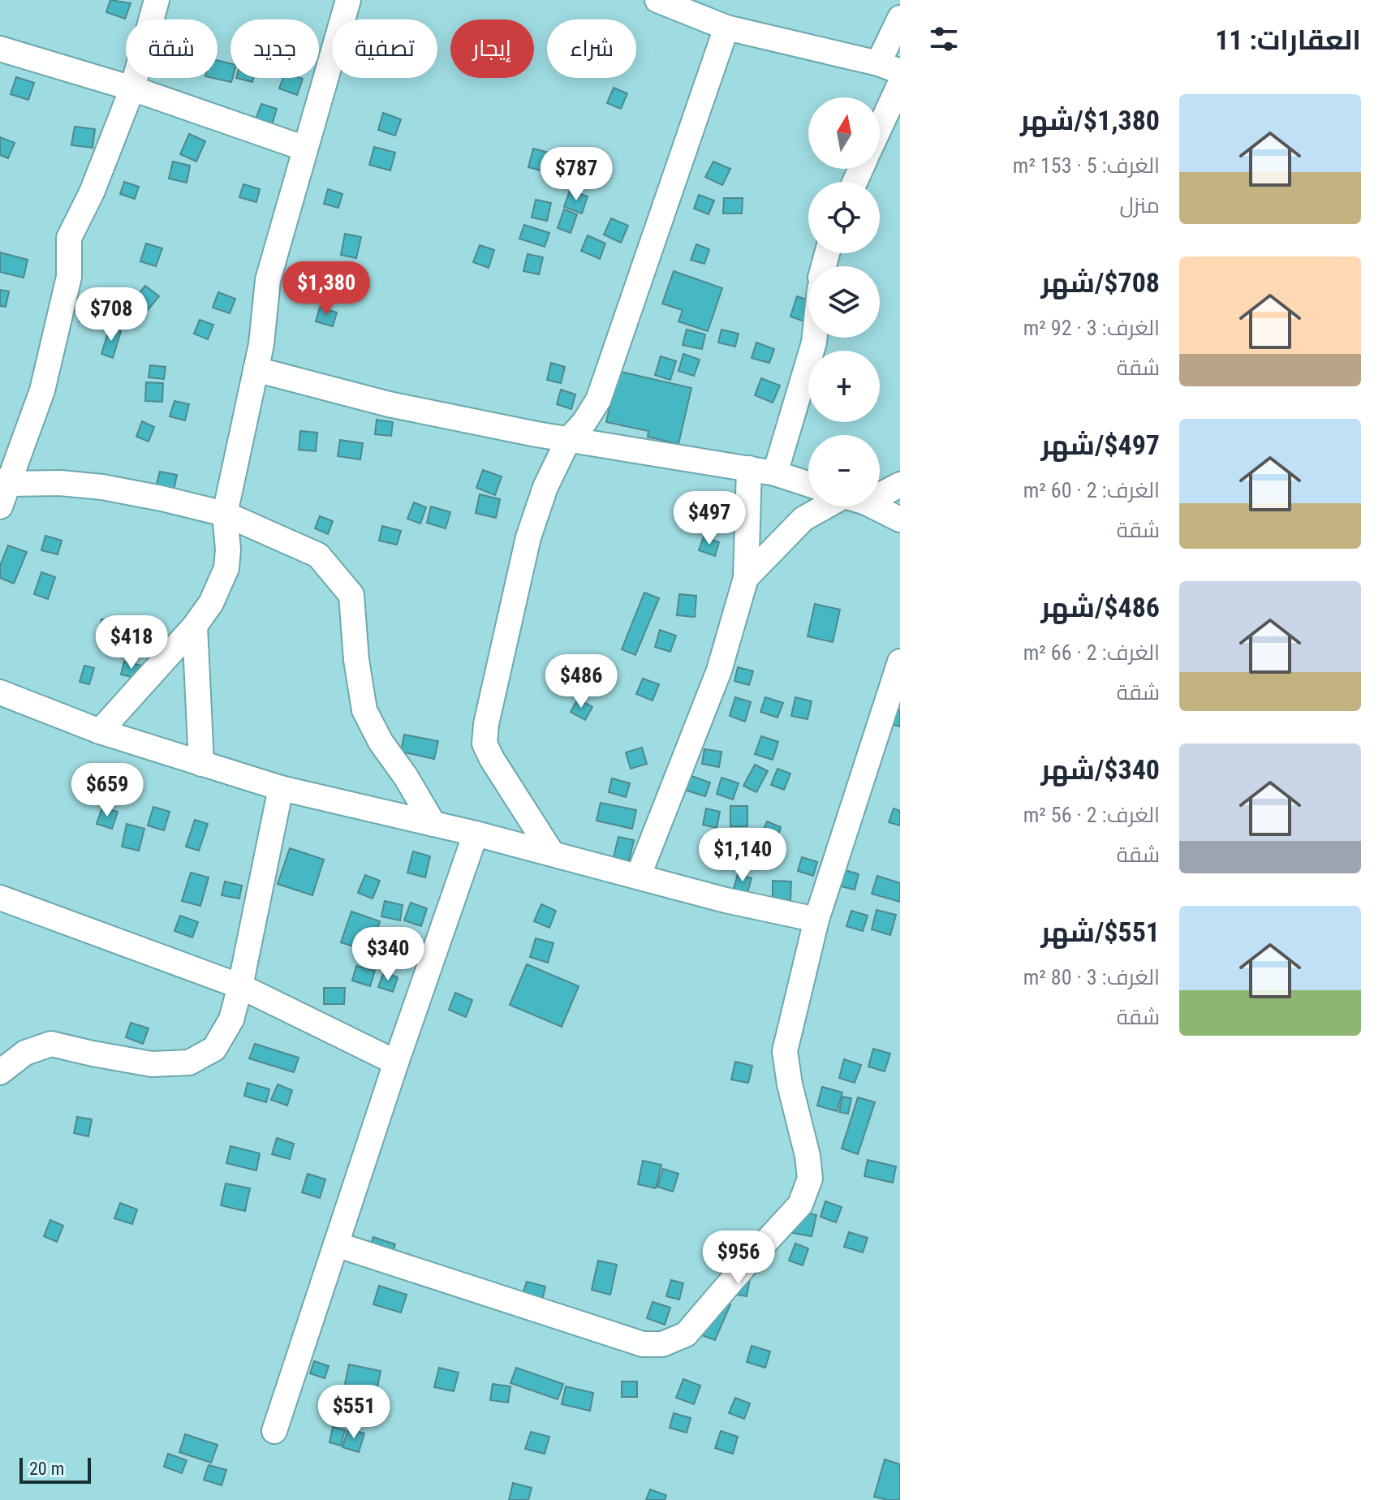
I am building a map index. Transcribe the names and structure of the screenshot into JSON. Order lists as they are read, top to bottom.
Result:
{
  "scale_bar": "20 m",
  "north": "top",
  "page": {
    "heading": "العقارات: 11",
    "chip": [
      "شراء",
      "إيجار",
      "تصفية",
      "جديد",
      "شقة"
    ],
    "list": [
      {
        "name": "$1,380/شهر",
        "note": "الغرف: 5 · 153 m² · منزل"
      },
      {
        "name": "$708/شهر",
        "note": "الغرف: 3 · 92 m² · شقة"
      },
      {
        "name": "$497/شهر",
        "note": "الغرف: 2 · 60 m² · شقة"
      },
      {
        "name": "$486/شهر",
        "note": "الغرف: 2 · 66 m² · شقة"
      },
      {
        "name": "$340/شهر",
        "note": "الغرف: 2 · 56 m² · شقة"
      },
      {
        "name": "$551/شهر",
        "note": "الغرف: 3 · 80 m² · شقة"
      }
    ],
    "map_buttons": ["+", "−"],
    "price": [
      "$787",
      "$1,380",
      "$708",
      "$497",
      "$418",
      "$486",
      "$659",
      "$1,140",
      "$340",
      "$956",
      "$551"
    ],
    "scale": "20 m"
  }
}
